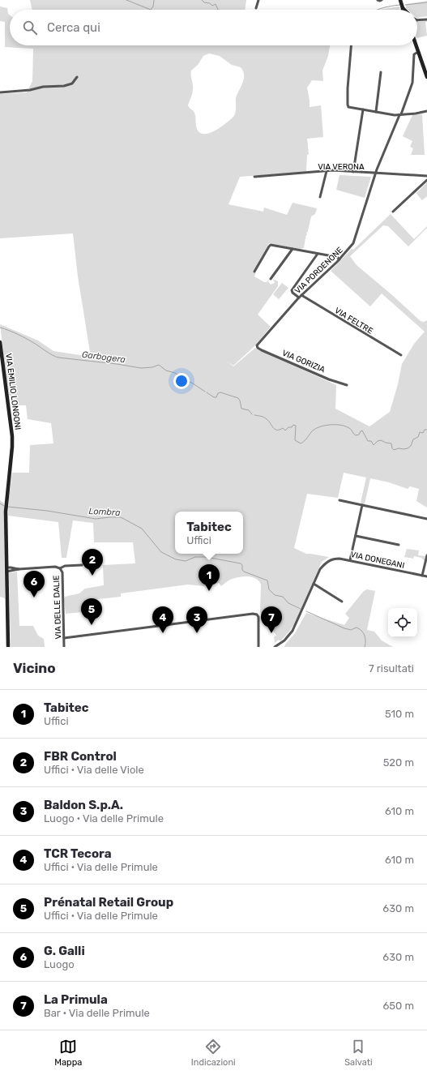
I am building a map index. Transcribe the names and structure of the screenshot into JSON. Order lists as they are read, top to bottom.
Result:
{
  "streets": {
    "street": [
      "VIA VERONA",
      "VIA PORDENONE",
      "VIA FELTRE",
      "VIA GORIZIA",
      "VIA EMILIO LONGONI",
      "VIA DONEGANI",
      "VIA DELLE DALIE"
    ]
  },
  "crossings": [
    ["VIA VERONA", "VIA PORDENONE"],
    ["VIA PORDENONE", "VIA FELTRE"],
    ["VIA PORDENONE", "VIA GORIZIA"]
  ],
  "water": ["Garbogera", "Lombra"],
  "page": {
    "search": "Cerca qui",
    "popup": ["Tabitec", "Uffici"],
    "pins": [
      "2",
      "1",
      "6",
      "5",
      "3",
      "4",
      "7"
    ],
    "heading": ["Vicino", "7 risultati"],
    "list": [
      {
        "mark": "1",
        "name": "Tabitec",
        "note": "Uffici",
        "value": "510 m"
      },
      {
        "mark": "2",
        "name": "FBR Control",
        "note": "Uffici · Via delle Viole",
        "value": "520 m"
      },
      {
        "mark": "3",
        "name": "Baldon S.p.A.",
        "note": "Luogo · Via delle Primule",
        "value": "610 m"
      },
      {
        "mark": "4",
        "name": "TCR Tecora",
        "note": "Uffici · Via delle Primule",
        "value": "610 m"
      },
      {
        "mark": "5",
        "name": "Prénatal Retail Group",
        "note": "Uffici · Via delle Primule",
        "value": "630 m"
      },
      {
        "mark": "6",
        "name": "G. Galli",
        "note": "Luogo",
        "value": "630 m"
      },
      {
        "mark": "7",
        "name": "La Primula",
        "note": "Bar · Via delle Primule",
        "value": "650 m"
      }
    ],
    "nav": ["Mappa", "Indicazioni", "Salvati"]
  }
}
